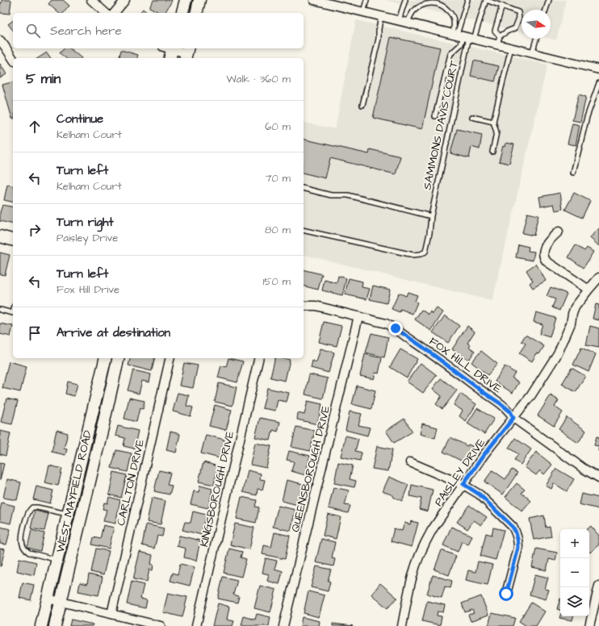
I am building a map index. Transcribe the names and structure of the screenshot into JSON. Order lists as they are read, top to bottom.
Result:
{
  "streets": {
    "main road": ["WEST MAYFIELD ROAD"],
    "street": [
      "FOX HILL DRIVE",
      "QUEENSBOROUGH DRIVE",
      "PAISLEY DRIVE",
      "CARLTON DRIVE",
      "KINGSBOROUGH DRIVE"
    ],
    "lane": ["SAMMONS DAVIS COURT"]
  },
  "crossings": [
    ["FOX HILL DRIVE", "QUEENSBOROUGH DRIVE"],
    ["FOX HILL DRIVE", "PAISLEY DRIVE"]
  ],
  "north": "right",
  "page": {
    "search": "Search here",
    "heading": ["5 min", "Walk · 360 m"],
    "list": [
      ["Continue", "Kelham Court", "60 m"],
      ["Turn left", "Kelham Court", "70 m"],
      ["Turn right", "Paisley Drive", "80 m"],
      ["Turn left", "Fox Hill Drive", "150 m"],
      "Arrive at destination"
    ],
    "map_buttons": ["+", "−"]
  }
}
